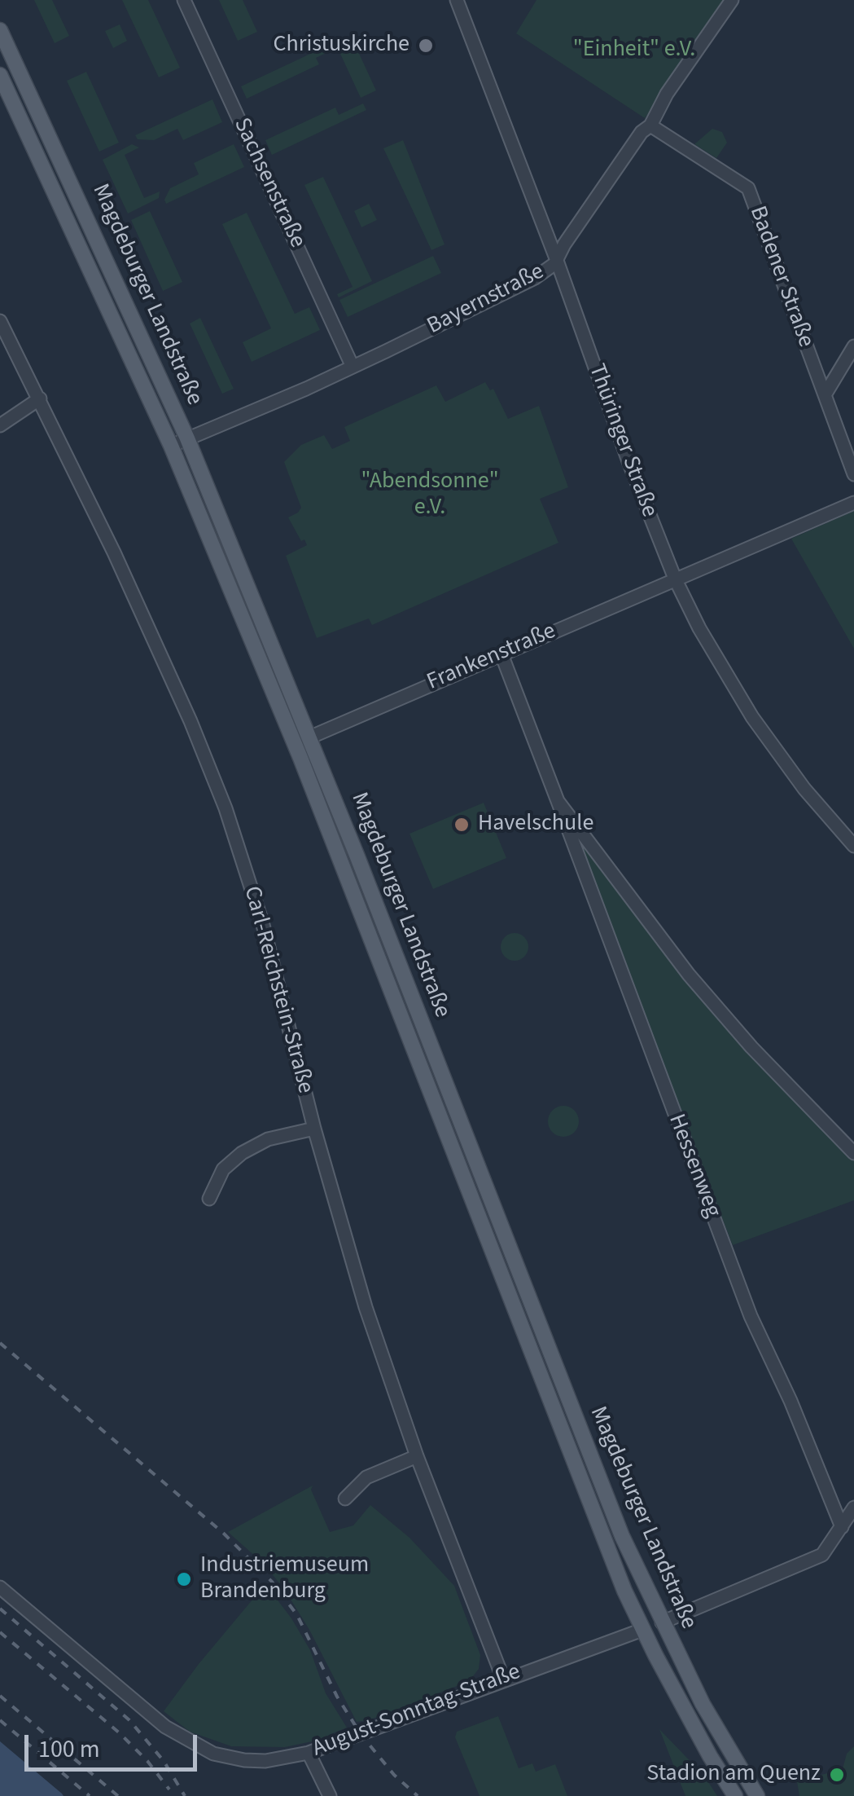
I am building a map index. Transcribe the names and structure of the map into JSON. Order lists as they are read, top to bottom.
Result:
{
  "streets": {
    "main road": ["Magdeburger Landstraße"],
    "street": [
      "Sachsenstraße",
      "Badener Straße",
      "Bayernstraße",
      "Thüringer Straße",
      "Frankenstraße",
      "Carl-Reichstein-Straße",
      "Hessenweg",
      "August-Sonntag-Straße"
    ]
  },
  "crossings": [
    ["Sachsenstraße", "Bayernstraße"],
    ["Badener Straße", "Bayernstraße"],
    ["Magdeburger Landstraße", "Bayernstraße"],
    ["Magdeburger Landstraße", "Frankenstraße"],
    ["Magdeburger Landstraße", "August-Sonntag-Straße"],
    ["Bayernstraße", "Thüringer Straße"],
    ["Thüringer Straße", "Frankenstraße"],
    ["Frankenstraße", "Hessenweg"],
    ["Carl-Reichstein-Straße", "August-Sonntag-Straße"]
  ],
  "parks": ["\"Einheit\" e.V.", "\"Abendsonne\" e.V."],
  "places": [
    "Christuskirche",
    "Havelschule",
    "Industriemuseum Brandenburg",
    "Stadion am Quenz"
  ],
  "scale_bar": "100 m"
}
